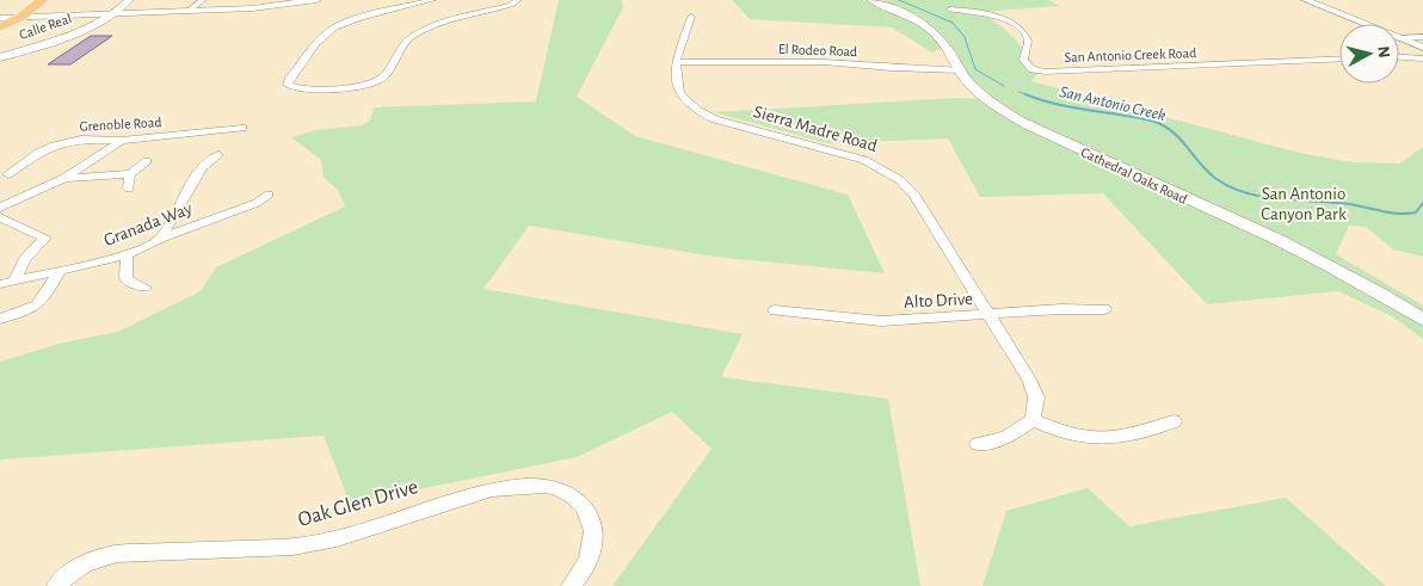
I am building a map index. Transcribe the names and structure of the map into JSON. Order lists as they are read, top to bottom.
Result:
{
  "streets": {
    "main road": ["Cathedral Oaks Road"],
    "street": [
      "Calle Real",
      "El Rodeo Road",
      "San Antonio Creek Road",
      "Grenoble Road",
      "Sierra Madre Road",
      "Granada Way",
      "Alto Drive",
      "Oak Glen Drive"
    ]
  },
  "crossings": [
    ["El Rodeo Road", "Sierra Madre Road"],
    ["El Rodeo Road", "Cathedral Oaks Road"],
    ["Sierra Madre Road", "Alto Drive"]
  ],
  "water": ["San Antonio Creek"],
  "parks": ["San Antonio Canyon Park"],
  "north": "right"
}
